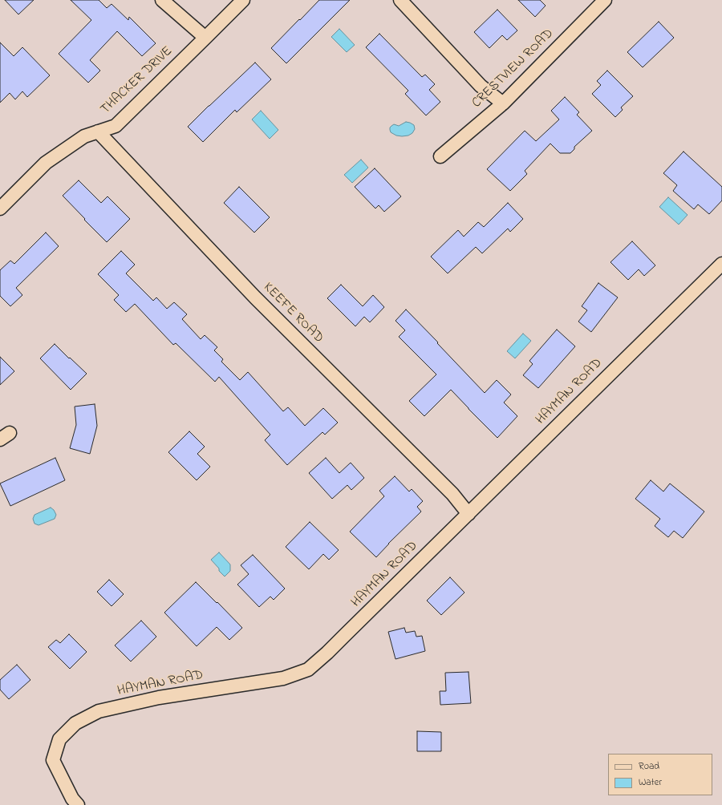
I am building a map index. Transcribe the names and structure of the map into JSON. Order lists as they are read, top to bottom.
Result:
{
  "streets": {
    "street": [
      "CRESTVIEW ROAD",
      "THACKER DRIVE",
      "KEEFE ROAD",
      "HAYMAN ROAD"
    ]
  },
  "crossings": [
    ["THACKER DRIVE", "KEEFE ROAD"],
    ["KEEFE ROAD", "HAYMAN ROAD"]
  ],
  "legend": ["Road", "Water"]
}
